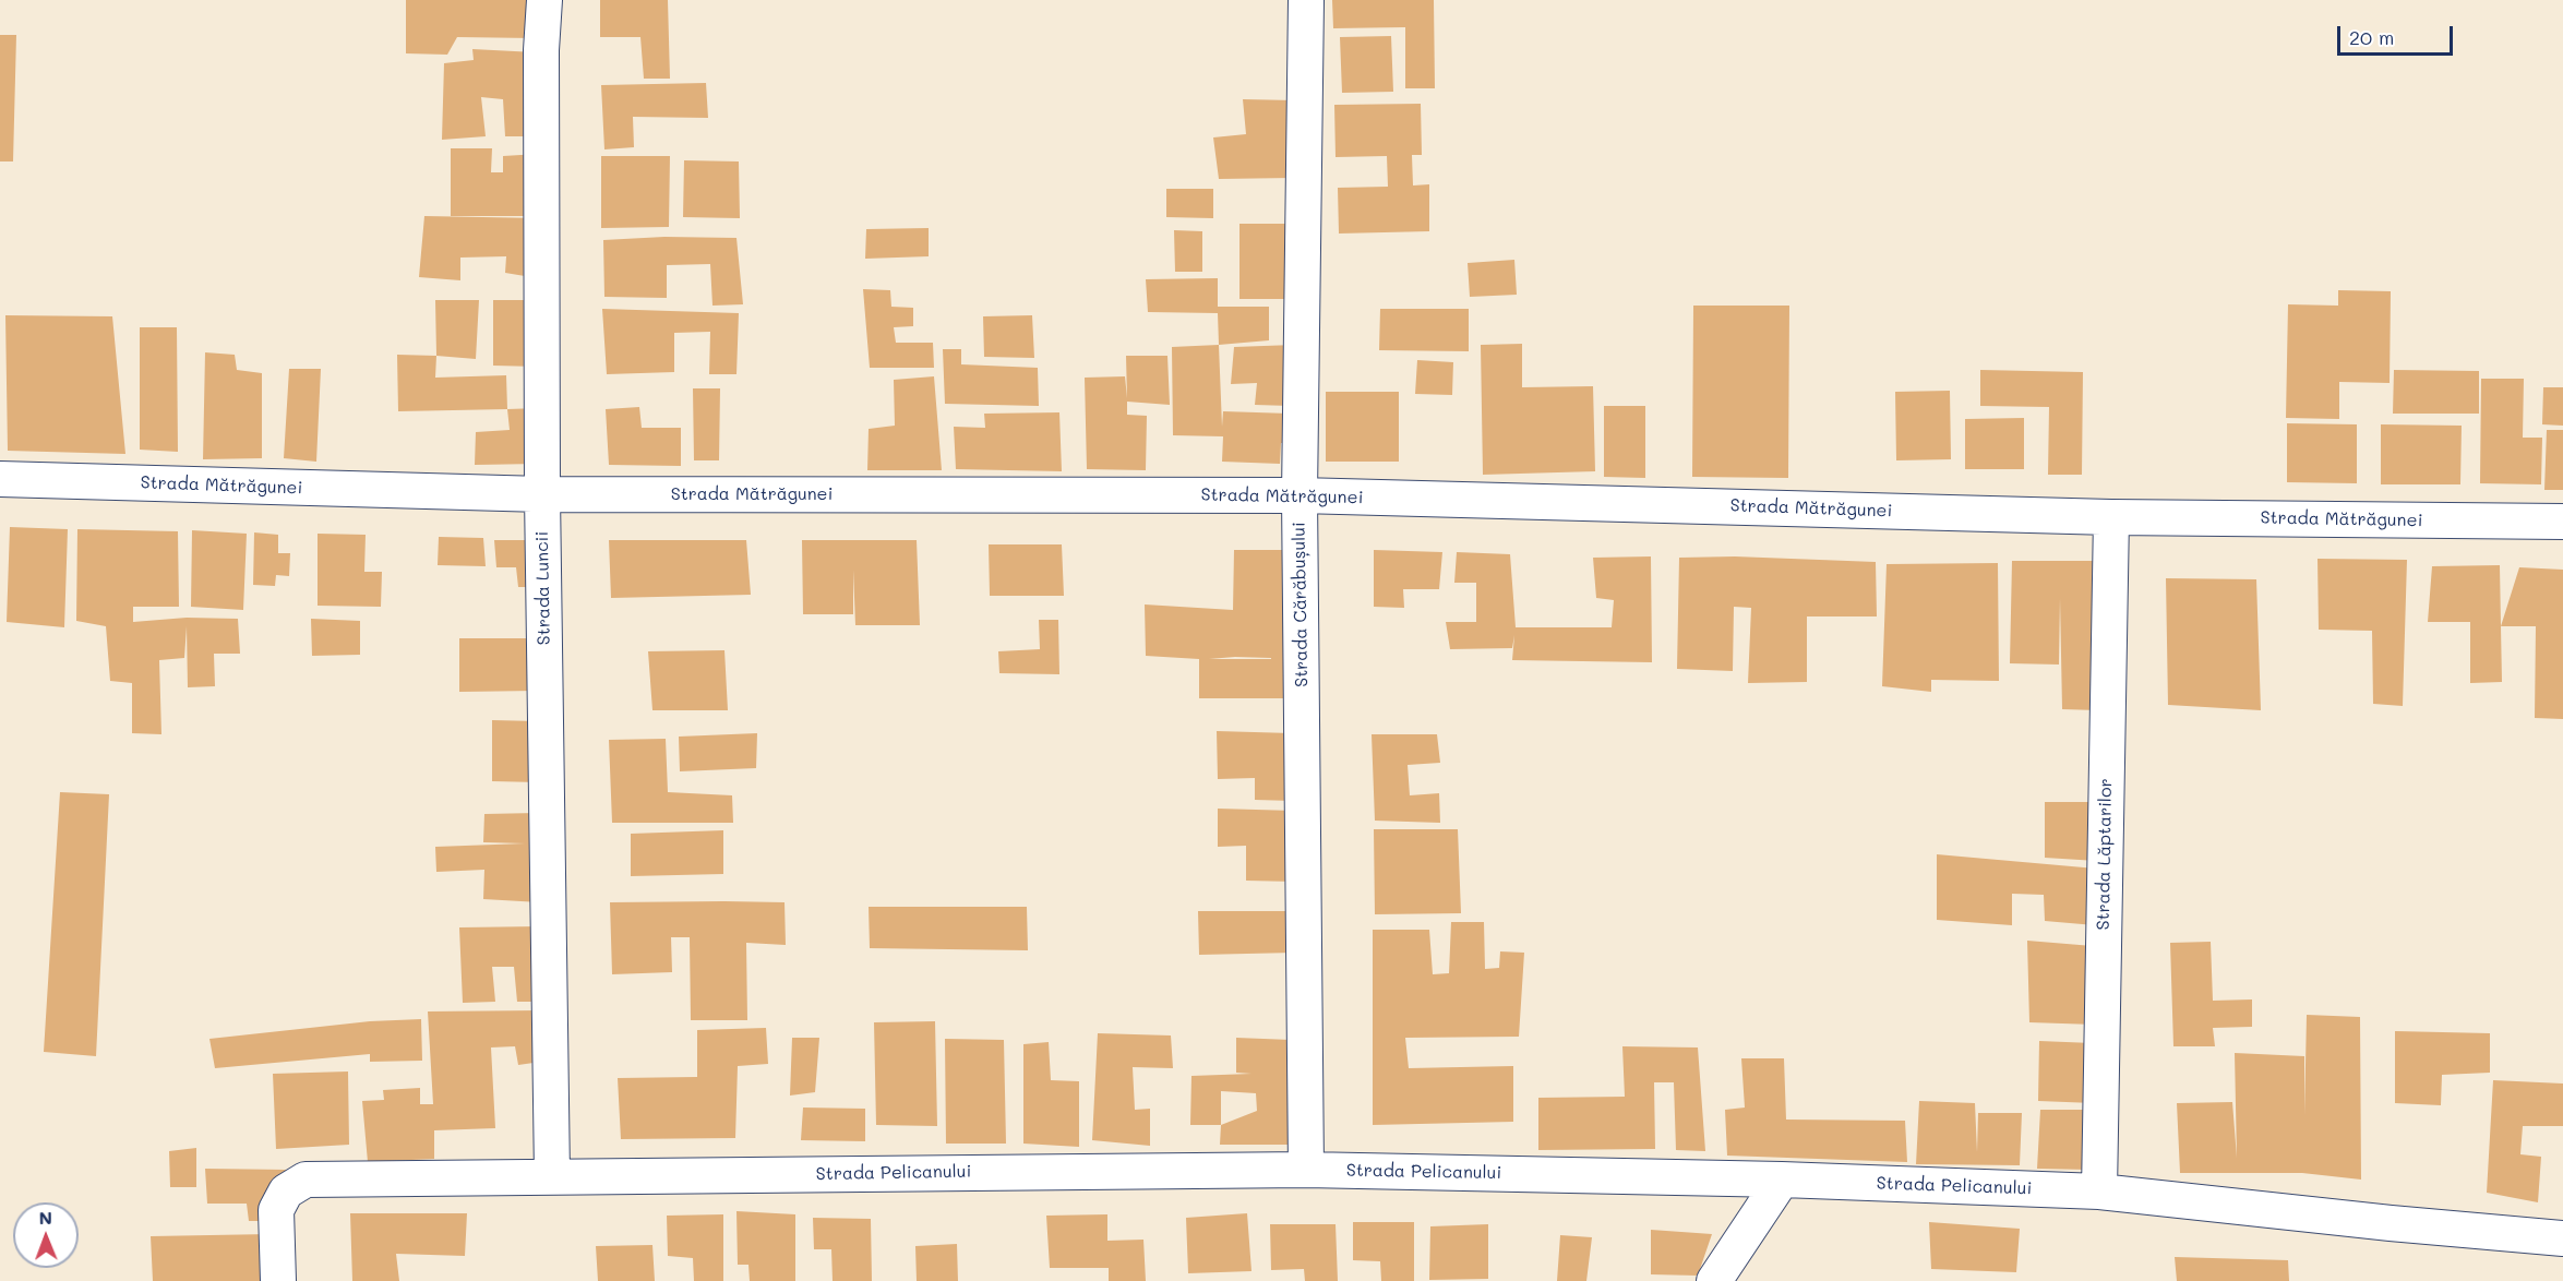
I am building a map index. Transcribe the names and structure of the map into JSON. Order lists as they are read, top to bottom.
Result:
{
  "streets": {
    "street": [
      "Strada Mătrăgunei",
      "Strada Luncii",
      "Strada Cărăbușului",
      "Strada Lăptarilor",
      "Strada Pelicanului"
    ]
  },
  "crossings": [
    ["Strada Mătrăgunei", "Strada Luncii"],
    ["Strada Mătrăgunei", "Strada Cărăbușului"],
    ["Strada Mătrăgunei", "Strada Lăptarilor"],
    ["Strada Luncii", "Strada Pelicanului"],
    ["Strada Cărăbușului", "Strada Pelicanului"],
    ["Strada Lăptarilor", "Strada Pelicanului"]
  ],
  "scale_bar": "20 m",
  "north": "top"
}
